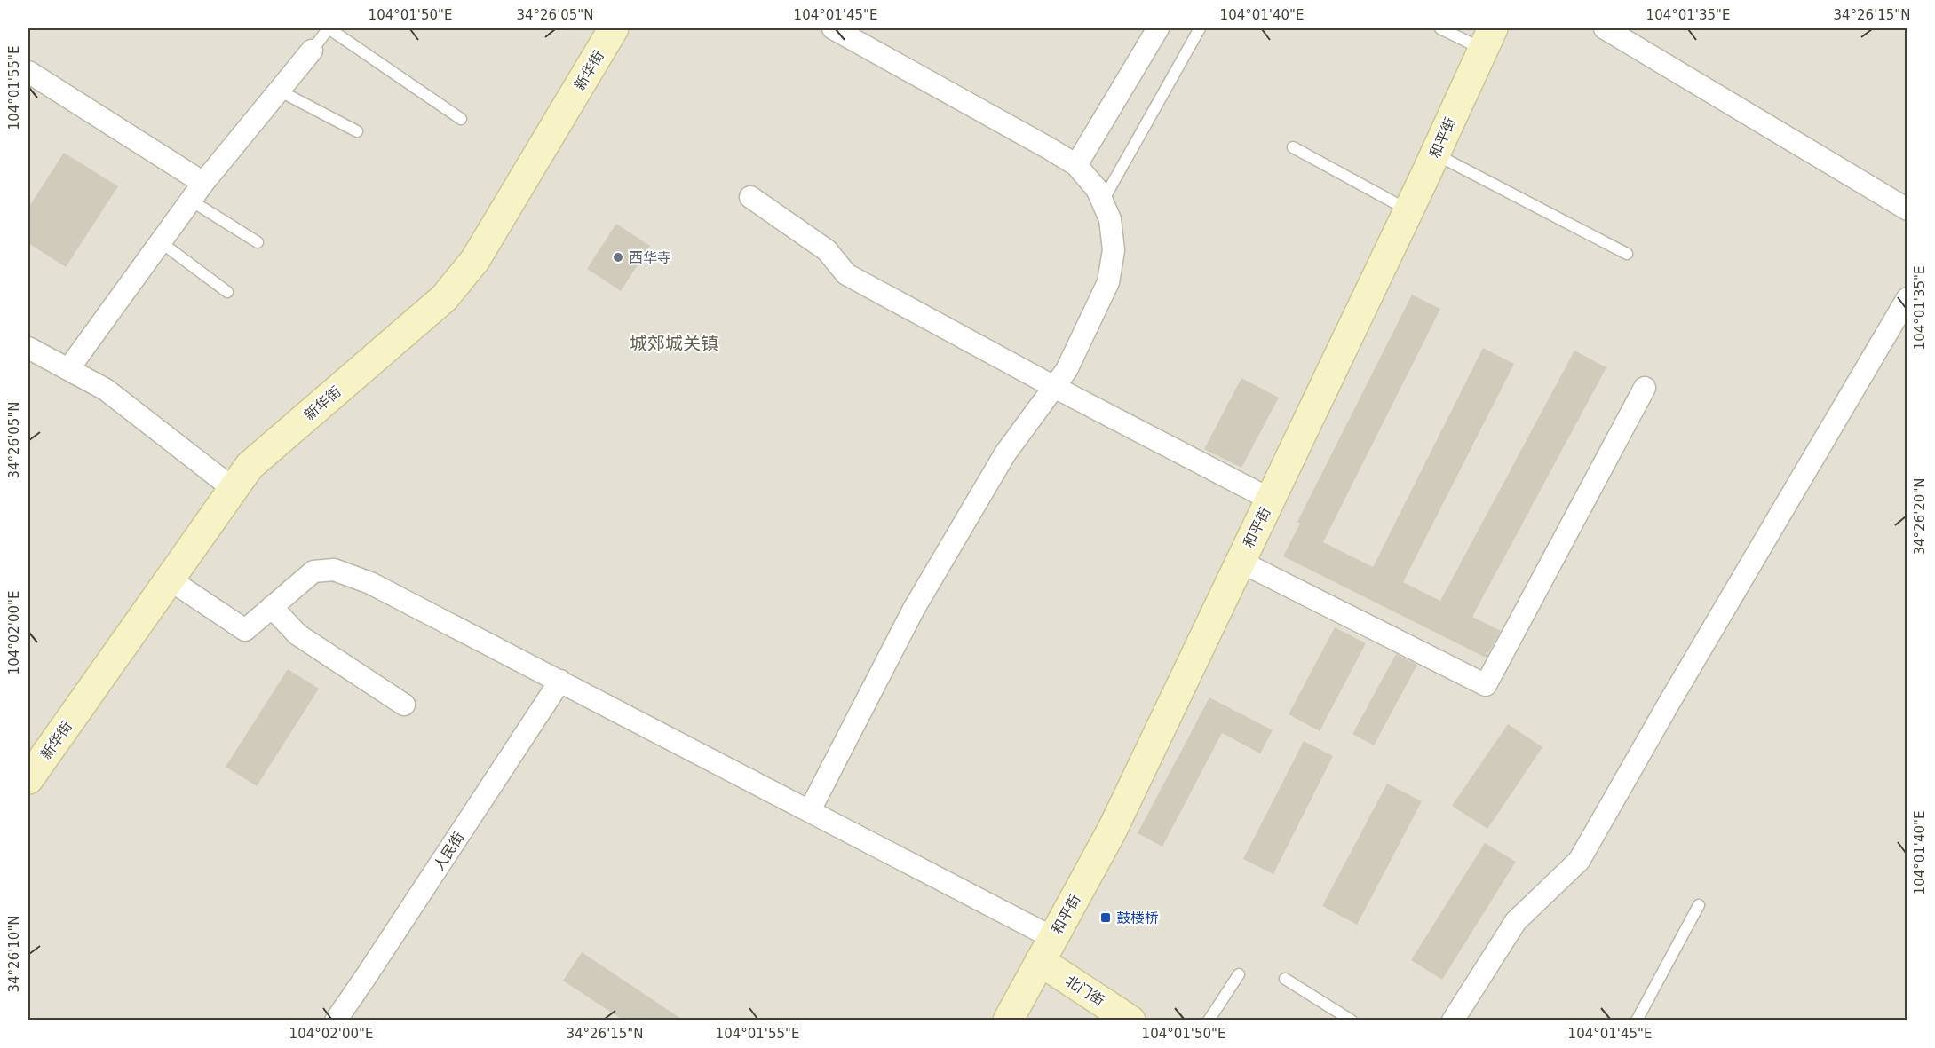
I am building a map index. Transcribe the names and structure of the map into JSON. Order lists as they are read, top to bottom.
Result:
{
  "streets": {
    "street": [
      "新华街",
      "和平街",
      "人民街",
      "北门街"
    ]
  },
  "crossings": [
    ["和平街", "北门街"]
  ],
  "districts": ["城郊城关镇"],
  "places": {
    "other": ["西华寺"],
    "transit": ["鼓楼桥"]
  },
  "coordinates": [
    "104°01'50\"E",
    "34°26'05\"N",
    "104°01'45\"E",
    "104°01'40\"E",
    "104°01'35\"E",
    "34°26'15\"N",
    "104°01'55\"E",
    "34°26'20\"N",
    "104°02'00\"E",
    "34°26'10\"N"
  ]
}
